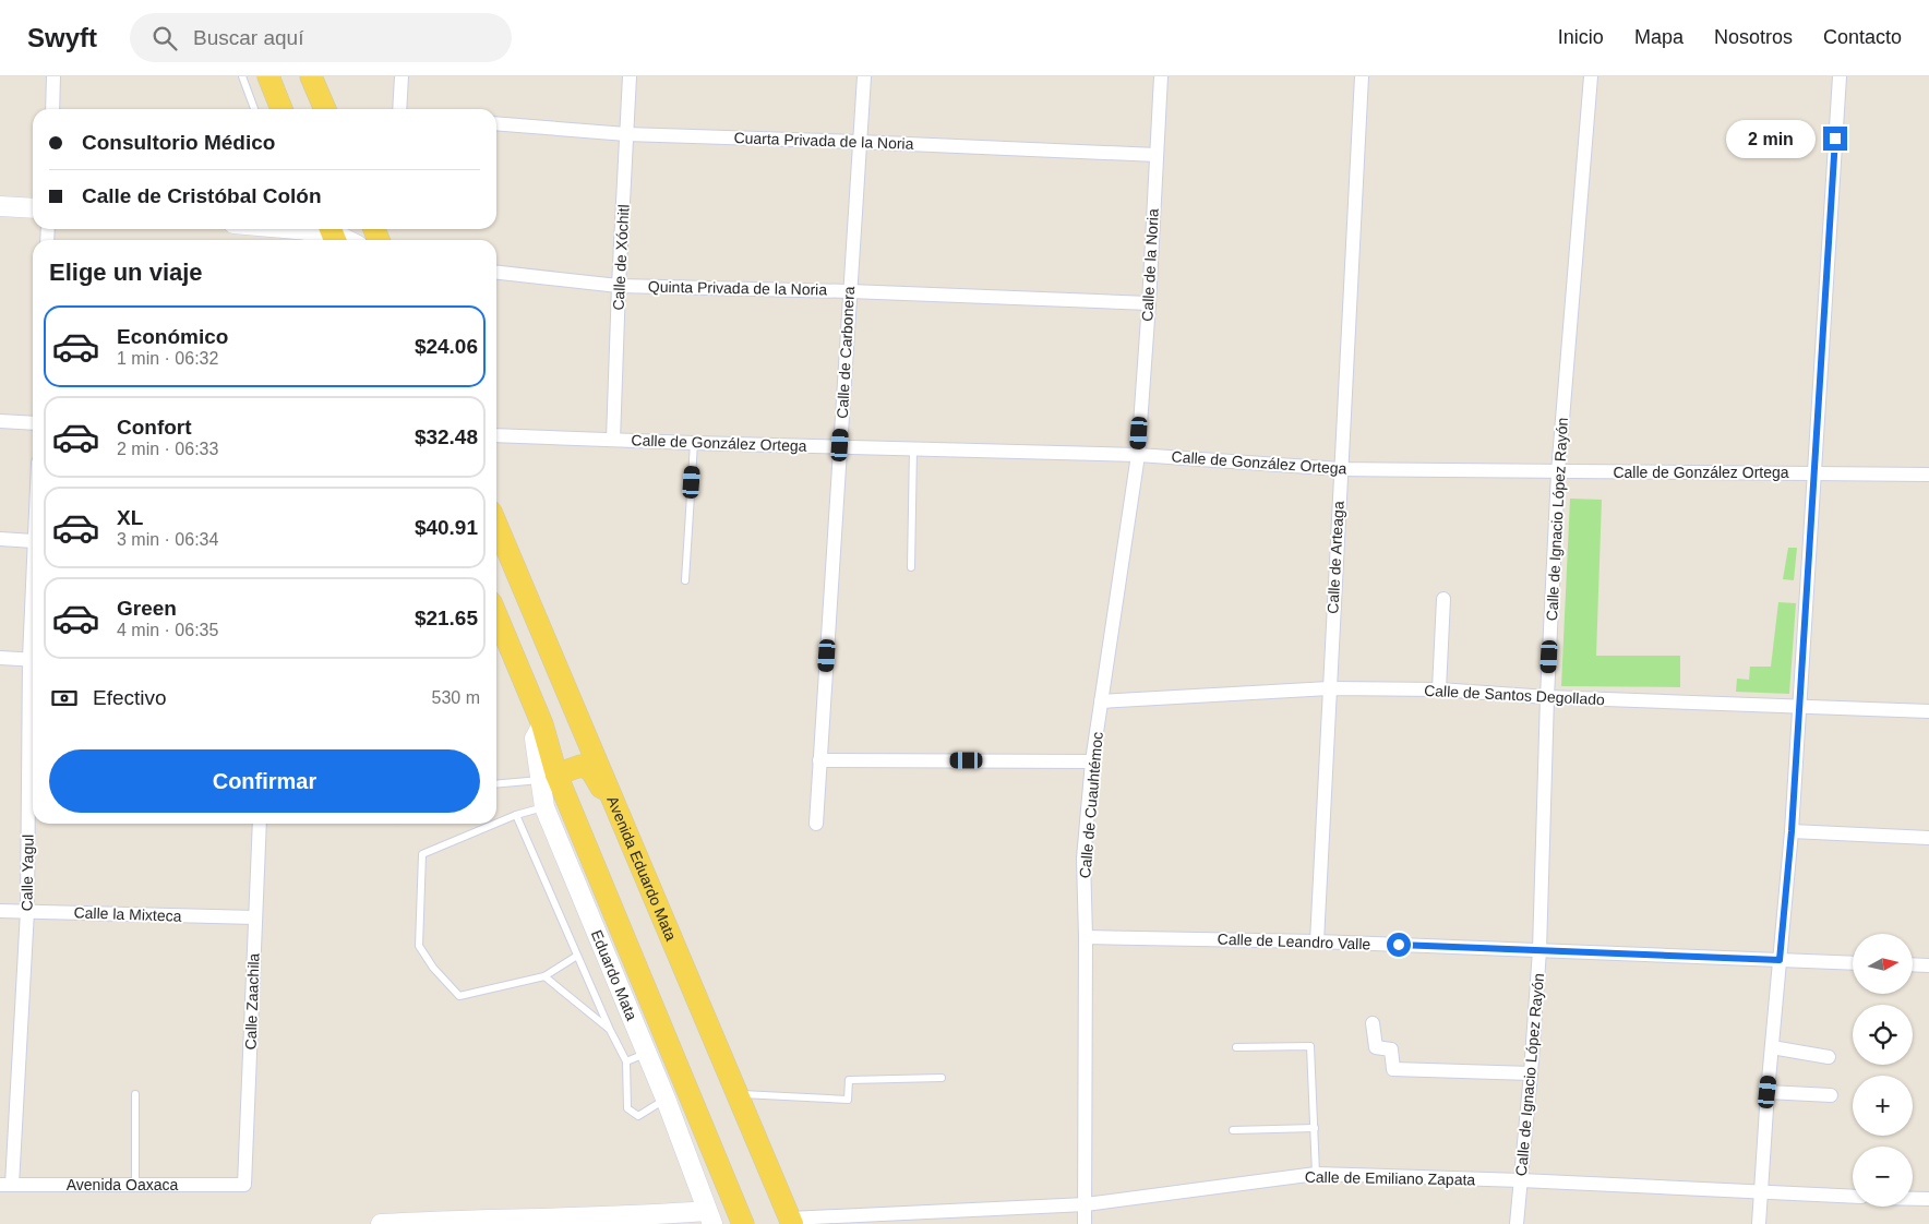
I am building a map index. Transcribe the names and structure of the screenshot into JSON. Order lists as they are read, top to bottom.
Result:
{
  "streets": {
    "main road": ["Avenida Eduardo Mata"],
    "street": [
      "Cuarta Privada de la Noria",
      "Calle de Xóchitl",
      "Calle de la Noria",
      "Quinta Privada de la Noria",
      "Calle de Carbonera",
      "Calle de González Ortega",
      "Calle de Ignacio López Rayón",
      "Calle de Arteaga",
      "Calle de Santos Degollado",
      "Calle de Cuauhtémoc",
      "Calle Yagul",
      "Calle la Mixteca",
      "Calle de Leandro Valle",
      "Eduardo Mata",
      "Calle Zaachila",
      "Calle de Emiliano Zapata",
      "Avenida Oaxaca"
    ]
  },
  "crossings": [
    ["Cuarta Privada de la Noria", "Calle de Xóchitl"],
    ["Cuarta Privada de la Noria", "Calle de la Noria"],
    ["Cuarta Privada de la Noria", "Calle de Carbonera"],
    ["Calle de Xóchitl", "Quinta Privada de la Noria"],
    ["Calle de Xóchitl", "Calle de González Ortega"],
    ["Calle de la Noria", "Quinta Privada de la Noria"],
    ["Calle de la Noria", "Calle de González Ortega"],
    ["Calle de la Noria", "Calle de Cuauhtémoc"],
    ["Quinta Privada de la Noria", "Calle de Carbonera"],
    ["Calle de Carbonera", "Calle de González Ortega"],
    ["Calle de González Ortega", "Calle de Ignacio López Rayón"],
    ["Calle de González Ortega", "Calle de Arteaga"],
    ["Calle de González Ortega", "Calle de Cuauhtémoc"],
    ["Calle de Ignacio López Rayón", "Calle de Santos Degollado"],
    ["Calle de Ignacio López Rayón", "Calle de Leandro Valle"],
    ["Calle de Ignacio López Rayón", "Calle de Emiliano Zapata"],
    ["Calle de Arteaga", "Calle de Santos Degollado"],
    ["Calle de Arteaga", "Calle de Leandro Valle"],
    ["Calle de Santos Degollado", "Calle de Cuauhtémoc"],
    ["Calle de Cuauhtémoc", "Calle de Leandro Valle"],
    ["Calle de Cuauhtémoc", "Calle de Emiliano Zapata"],
    ["Avenida Eduardo Mata", "Calle de Emiliano Zapata"],
    ["Calle Yagul", "Calle la Mixteca"],
    ["Calle Yagul", "Avenida Oaxaca"],
    ["Calle la Mixteca", "Calle Zaachila"],
    ["Calle Zaachila", "Avenida Oaxaca"]
  ],
  "north": "right",
  "page": {
    "header": "Swyft",
    "search": "Buscar aquí",
    "nav": [
      "Inicio",
      "Mapa",
      "Nosotros",
      "Contacto"
    ],
    "banner": ["Consultorio Médico", "Calle de Cristóbal Colón"],
    "bubble": "2 min",
    "heading": "Elige un viaje",
    "list": [
      {
        "name": "Económico",
        "note": "1 min · 06:32",
        "value": "$24.06"
      },
      {
        "name": "Confort",
        "note": "2 min · 06:33",
        "value": "$32.48"
      },
      {
        "name": "XL",
        "note": "3 min · 06:34",
        "value": "$40.91"
      },
      {
        "name": "Green",
        "note": "4 min · 06:35",
        "value": "$21.65"
      }
    ],
    "pay": ["Efectivo", "530 m"],
    "buttons": "Confirmar",
    "map_buttons": ["+", "−"]
  }
}
